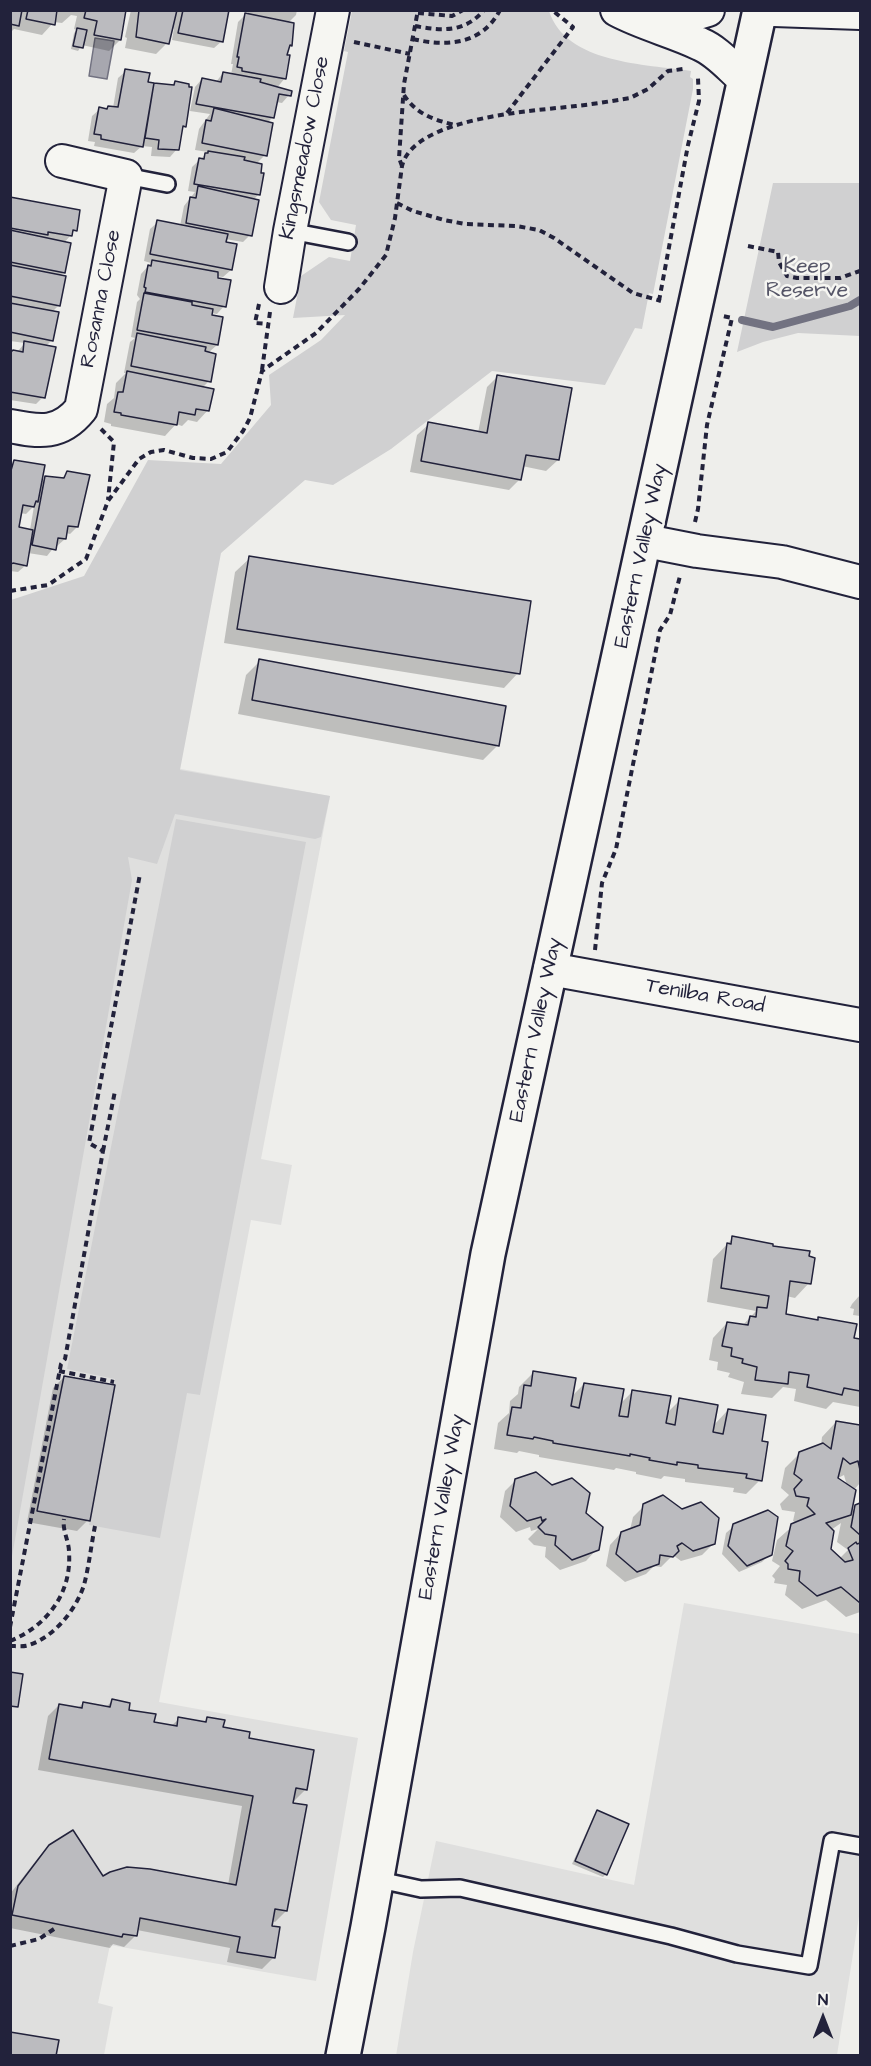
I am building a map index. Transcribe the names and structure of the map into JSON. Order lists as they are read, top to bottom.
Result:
{
  "streets": {
    "main road": ["Eastern Valley Way"],
    "street": ["Kingsmeadow Close", "Rosanna Close", "Tenilba Road"]
  },
  "crossings": [
    ["Eastern Valley Way", "Tenilba Road"]
  ],
  "parks": ["Keep Reserve"],
  "north": "top"
}
